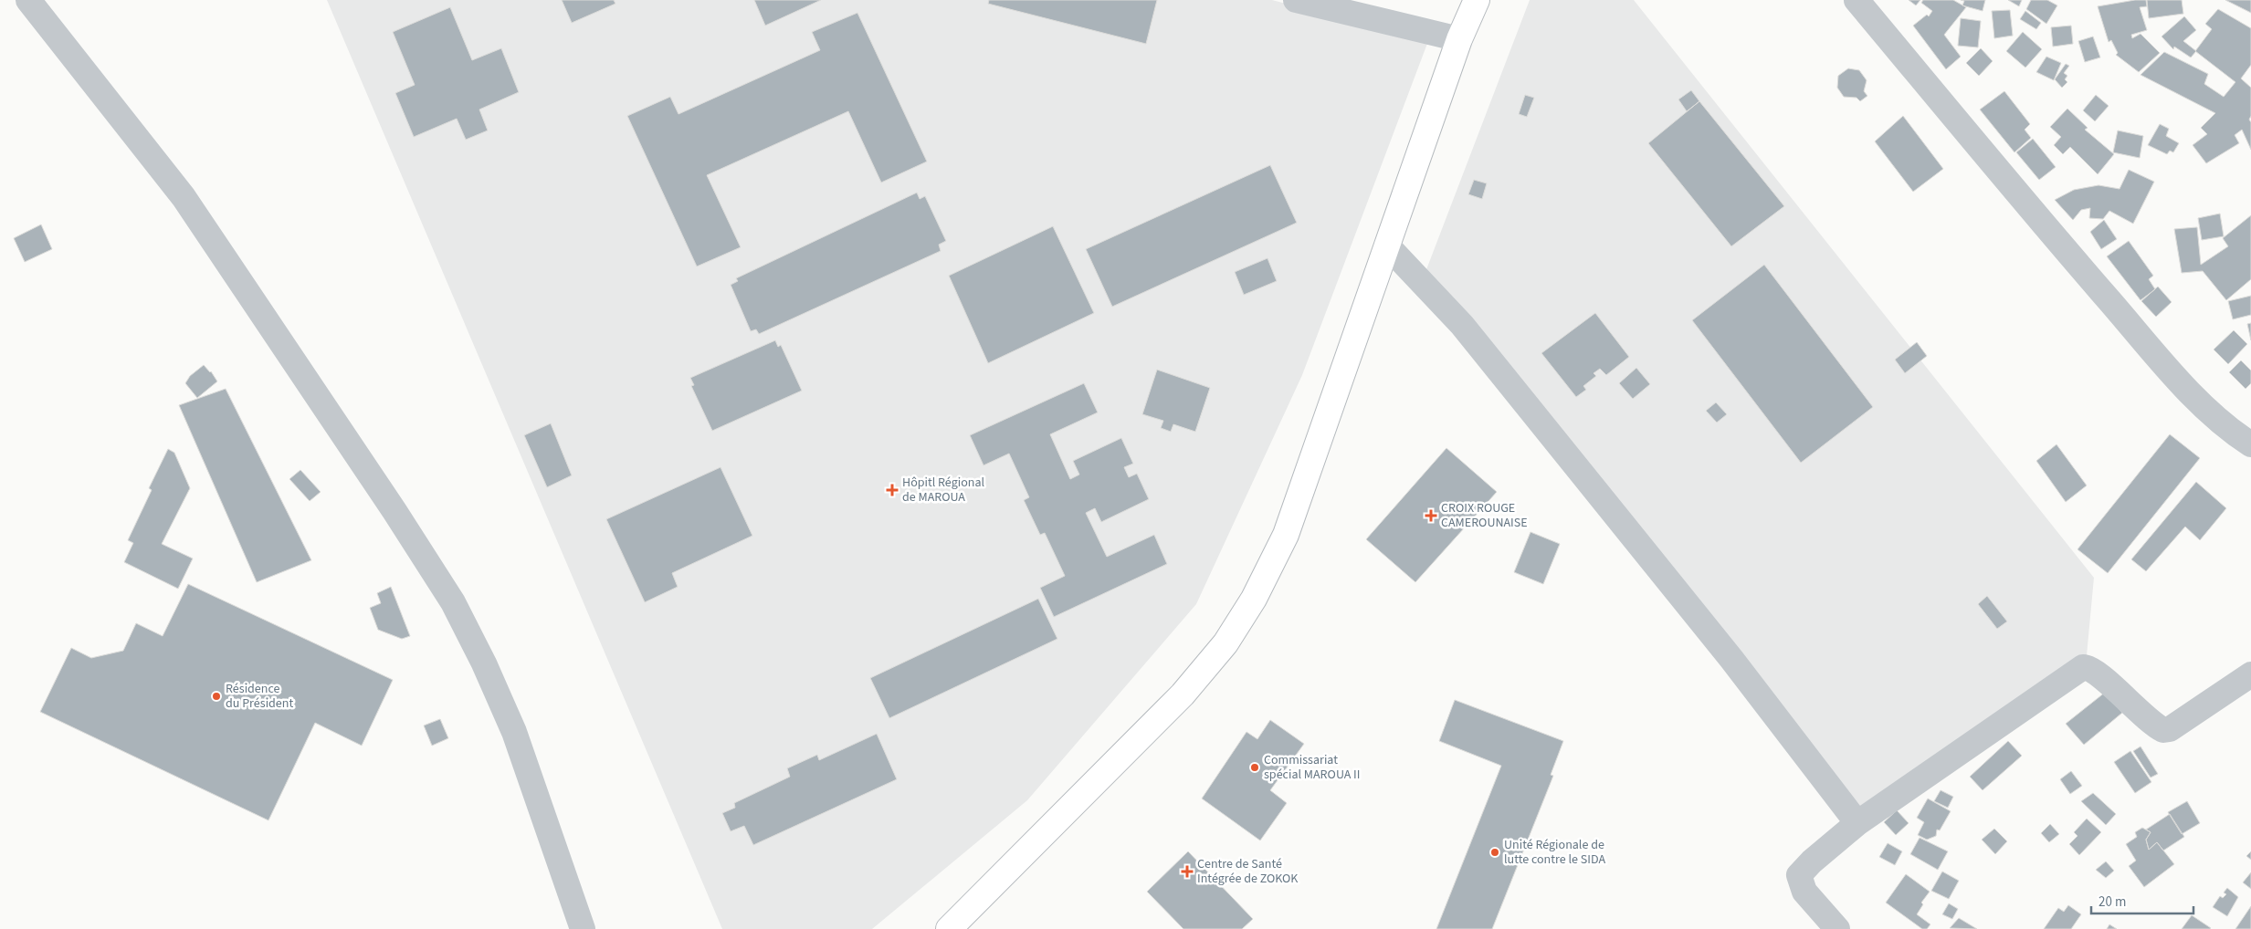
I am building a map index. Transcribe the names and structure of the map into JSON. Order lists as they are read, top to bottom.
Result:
{
  "places": {
    "health": ["Hôpitl Régional de MAROUA", "CROIX ROUGE CAMEROUNAISE", "Centre de Santé Intégrée de ZOKOK"],
    "other": ["Résidence du Président", "Commissariat spécial MAROUA II", "Unité Régionale de lutte contre le SIDA"]
  },
  "scale_bar": "20 m"
}
